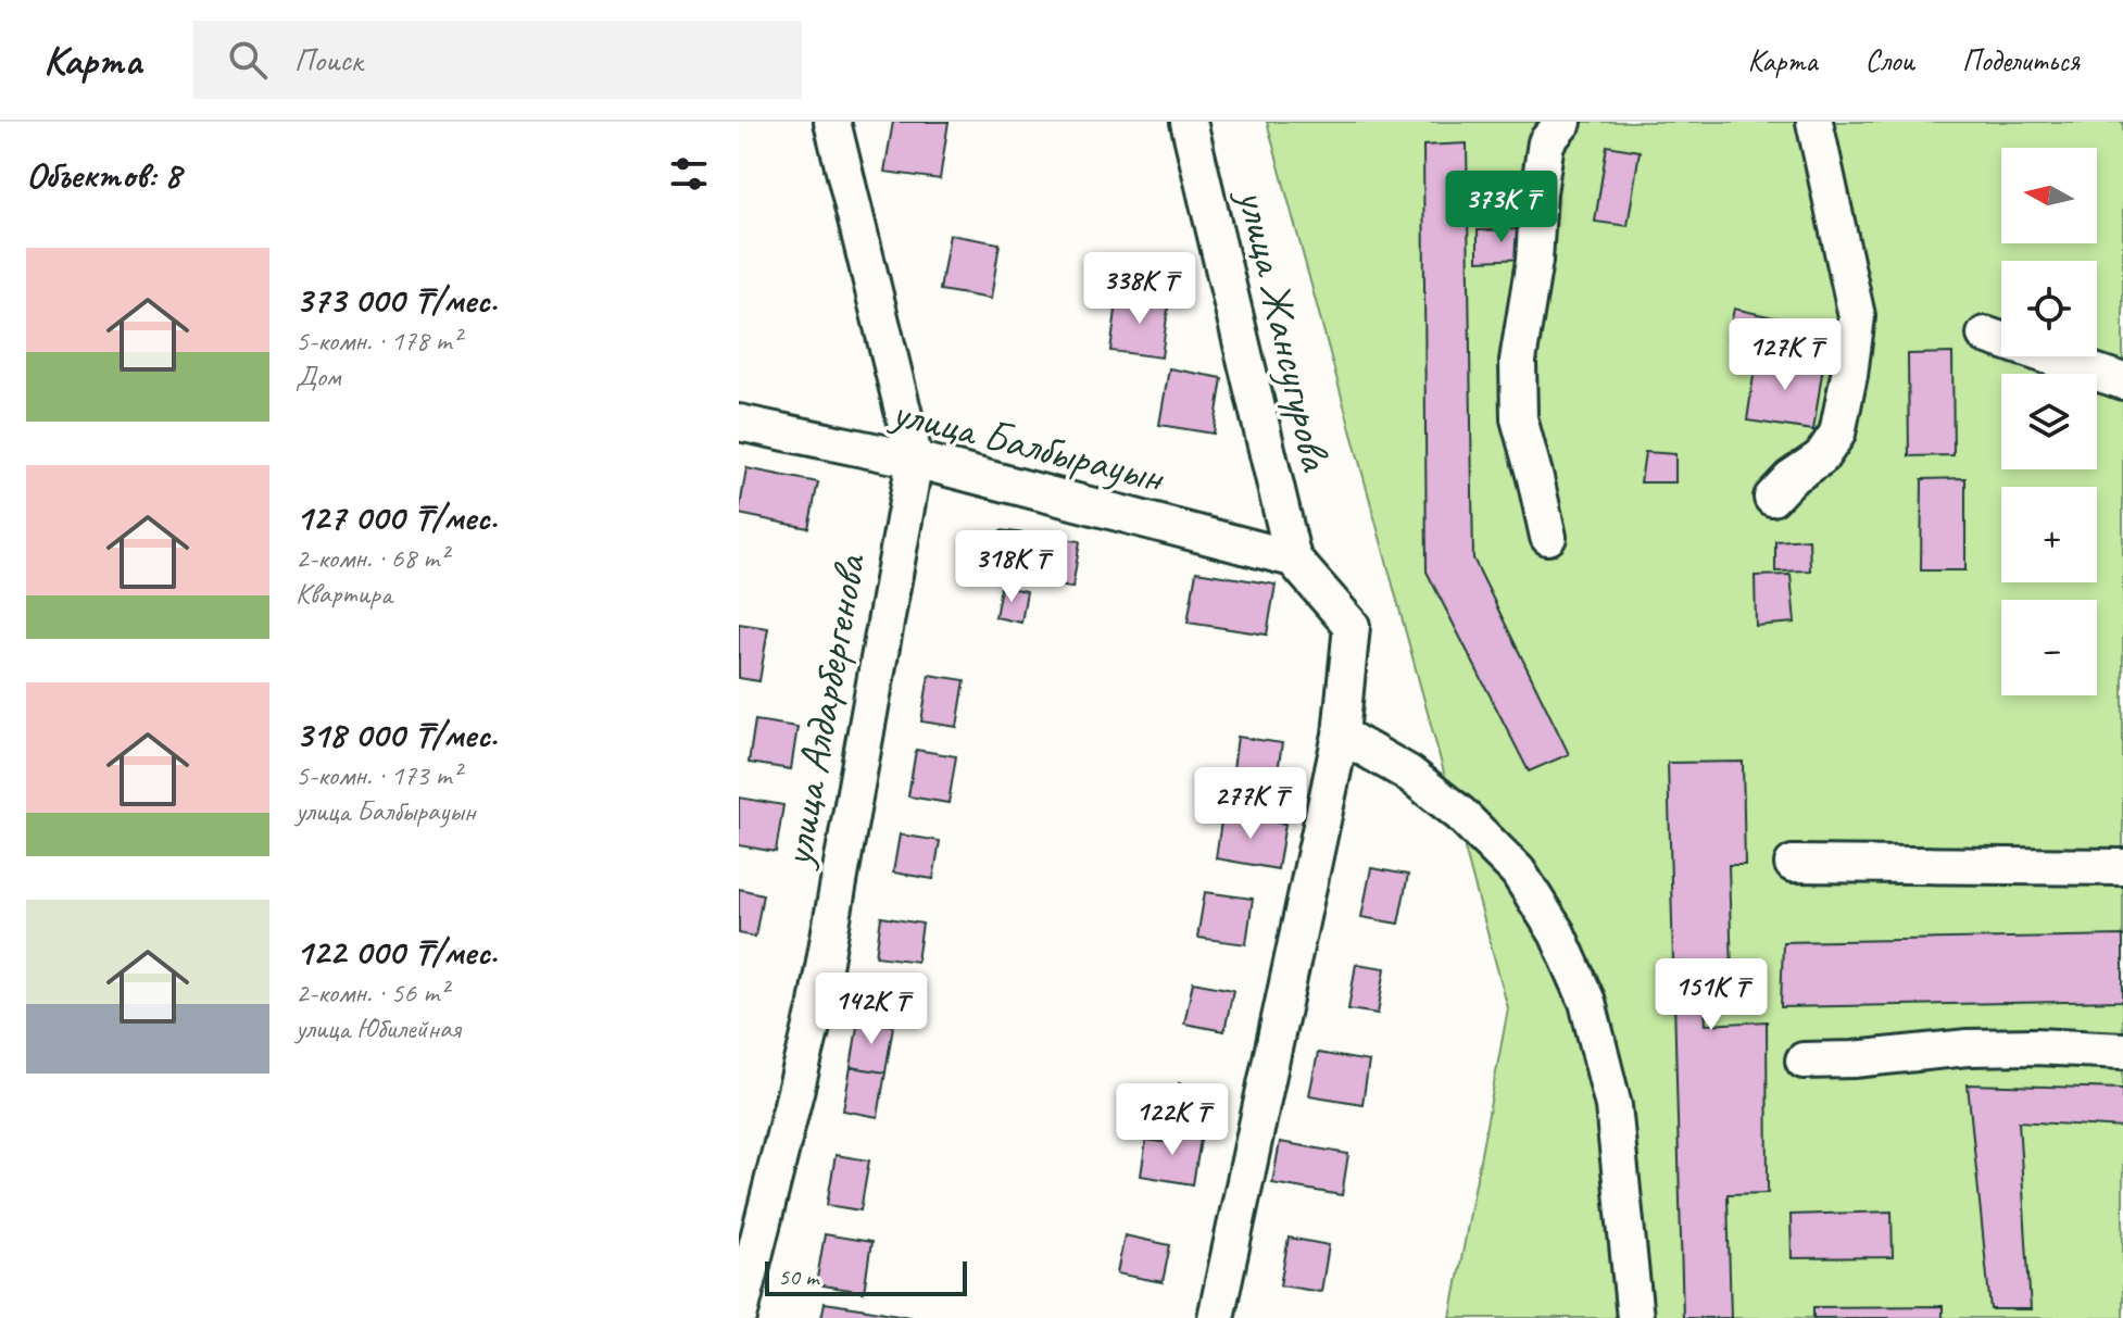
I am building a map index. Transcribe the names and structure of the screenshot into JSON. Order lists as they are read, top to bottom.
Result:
{
  "streets": {
    "street": ["улица Жансугурова", "улица Балбырауын", "улица Алдарбергенова"]
  },
  "crossings": [
    ["улица Жансугурова", "улица Балбырауын"],
    ["улица Балбырауын", "улица Алдарбергенова"]
  ],
  "scale_bar": "50 m",
  "north": "left",
  "page": {
    "header": "Карта",
    "search": "Поиск",
    "nav": ["Карта", "Слои", "Поделиться"],
    "heading": "Объектов: 8",
    "map_buttons": ["+", "−"],
    "price": [
      "373K ₸",
      "338K ₸",
      "127K ₸",
      "318K ₸",
      "277K ₸",
      "151K ₸",
      "142K ₸",
      "122K ₸"
    ],
    "list": [
      {
        "name": "373 000 ₸/мес.",
        "note": "5-комн. · 178 m² · Дом"
      },
      {
        "name": "127 000 ₸/мес.",
        "note": "2-комн. · 68 m² · Квартира"
      },
      {
        "name": "318 000 ₸/мес.",
        "note": "5-комн. · 173 m² · улица Балбырауын"
      },
      {
        "name": "122 000 ₸/мес.",
        "note": "2-комн. · 56 m² · улица Юбилейная"
      }
    ],
    "scale": "50 m"
  }
}
